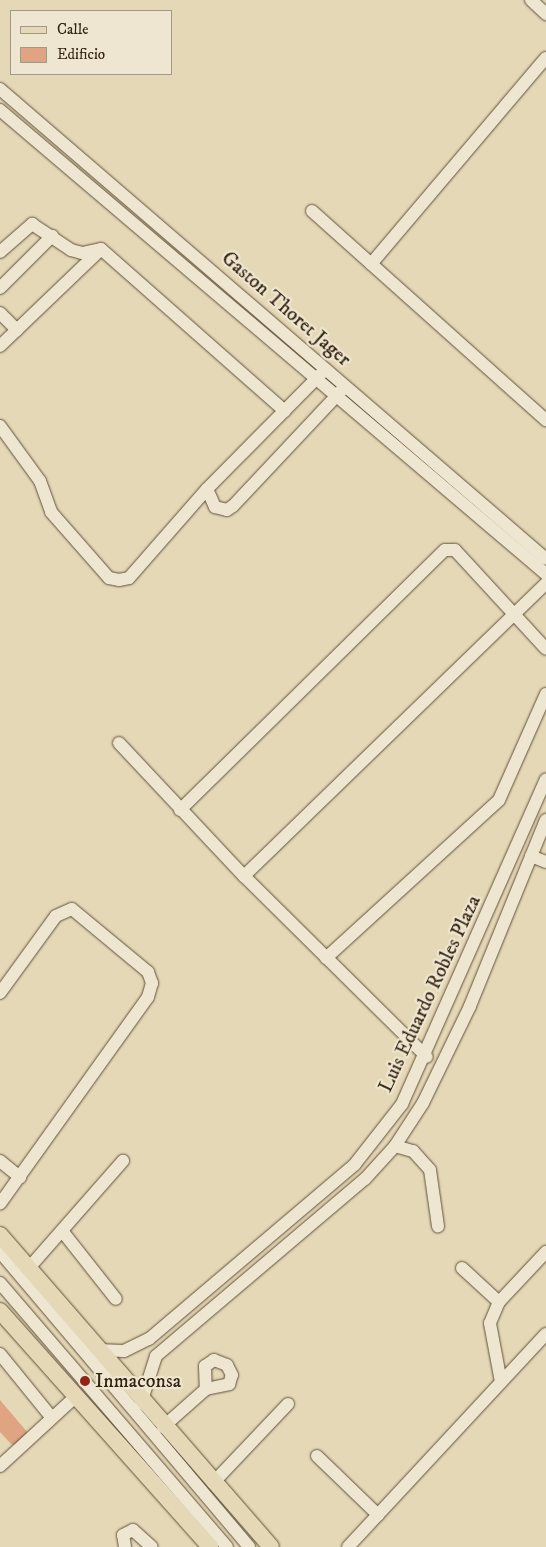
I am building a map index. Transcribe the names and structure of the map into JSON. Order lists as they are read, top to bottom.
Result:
{
  "streets": {
    "street": ["Gaston Thoret Jager", "Luis Eduardo Robles Plaza"]
  },
  "places": ["Inmaconsa"],
  "legend": ["Calle", "Edificio"]
}
